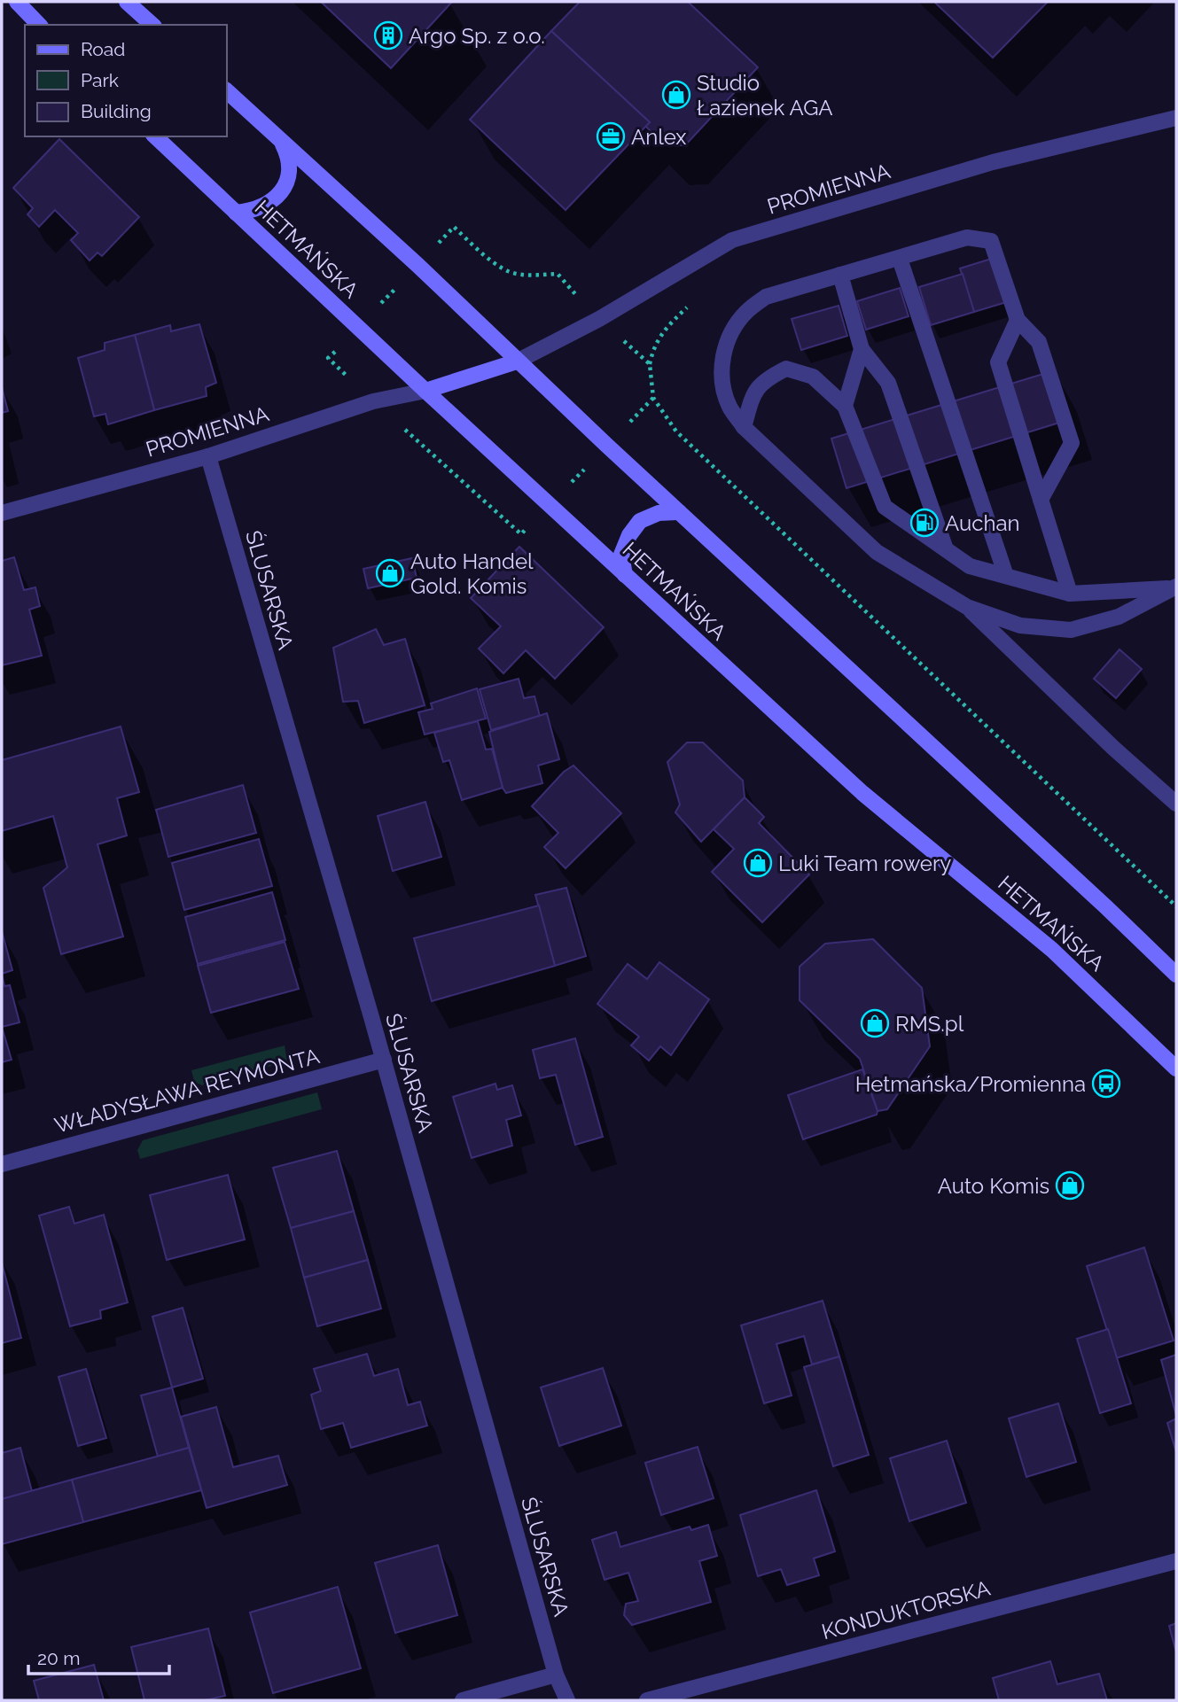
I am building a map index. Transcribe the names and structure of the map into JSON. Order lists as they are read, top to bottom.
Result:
{
  "streets": {
    "main road": ["HETMAŃSKA"],
    "street": [
      "PROMIENNA",
      "ŚLUSARSKA",
      "WŁADYSŁAWA REYMONTA",
      "KONDUKTORSKA"
    ]
  },
  "crossings": [
    ["PROMIENNA", "HETMAŃSKA"],
    ["PROMIENNA", "ŚLUSARSKA"],
    ["ŚLUSARSKA", "WŁADYSŁAWA REYMONTA"]
  ],
  "places": {
    "building": ["Argo Sp. z o.o."],
    "shop": [
      "Studio Łazienek AGA",
      "Auto Handel Gold. Komis",
      "Luki Team rowery",
      "RMS.pl",
      "Auto Komis"
    ],
    "office": ["Anlex"],
    "fuel station": ["Auchan"],
    "bus stop": ["Hetmańska/Promienna"]
  },
  "legend": ["Road", "Park", "Building"],
  "scale_bar": "20 m"
}
